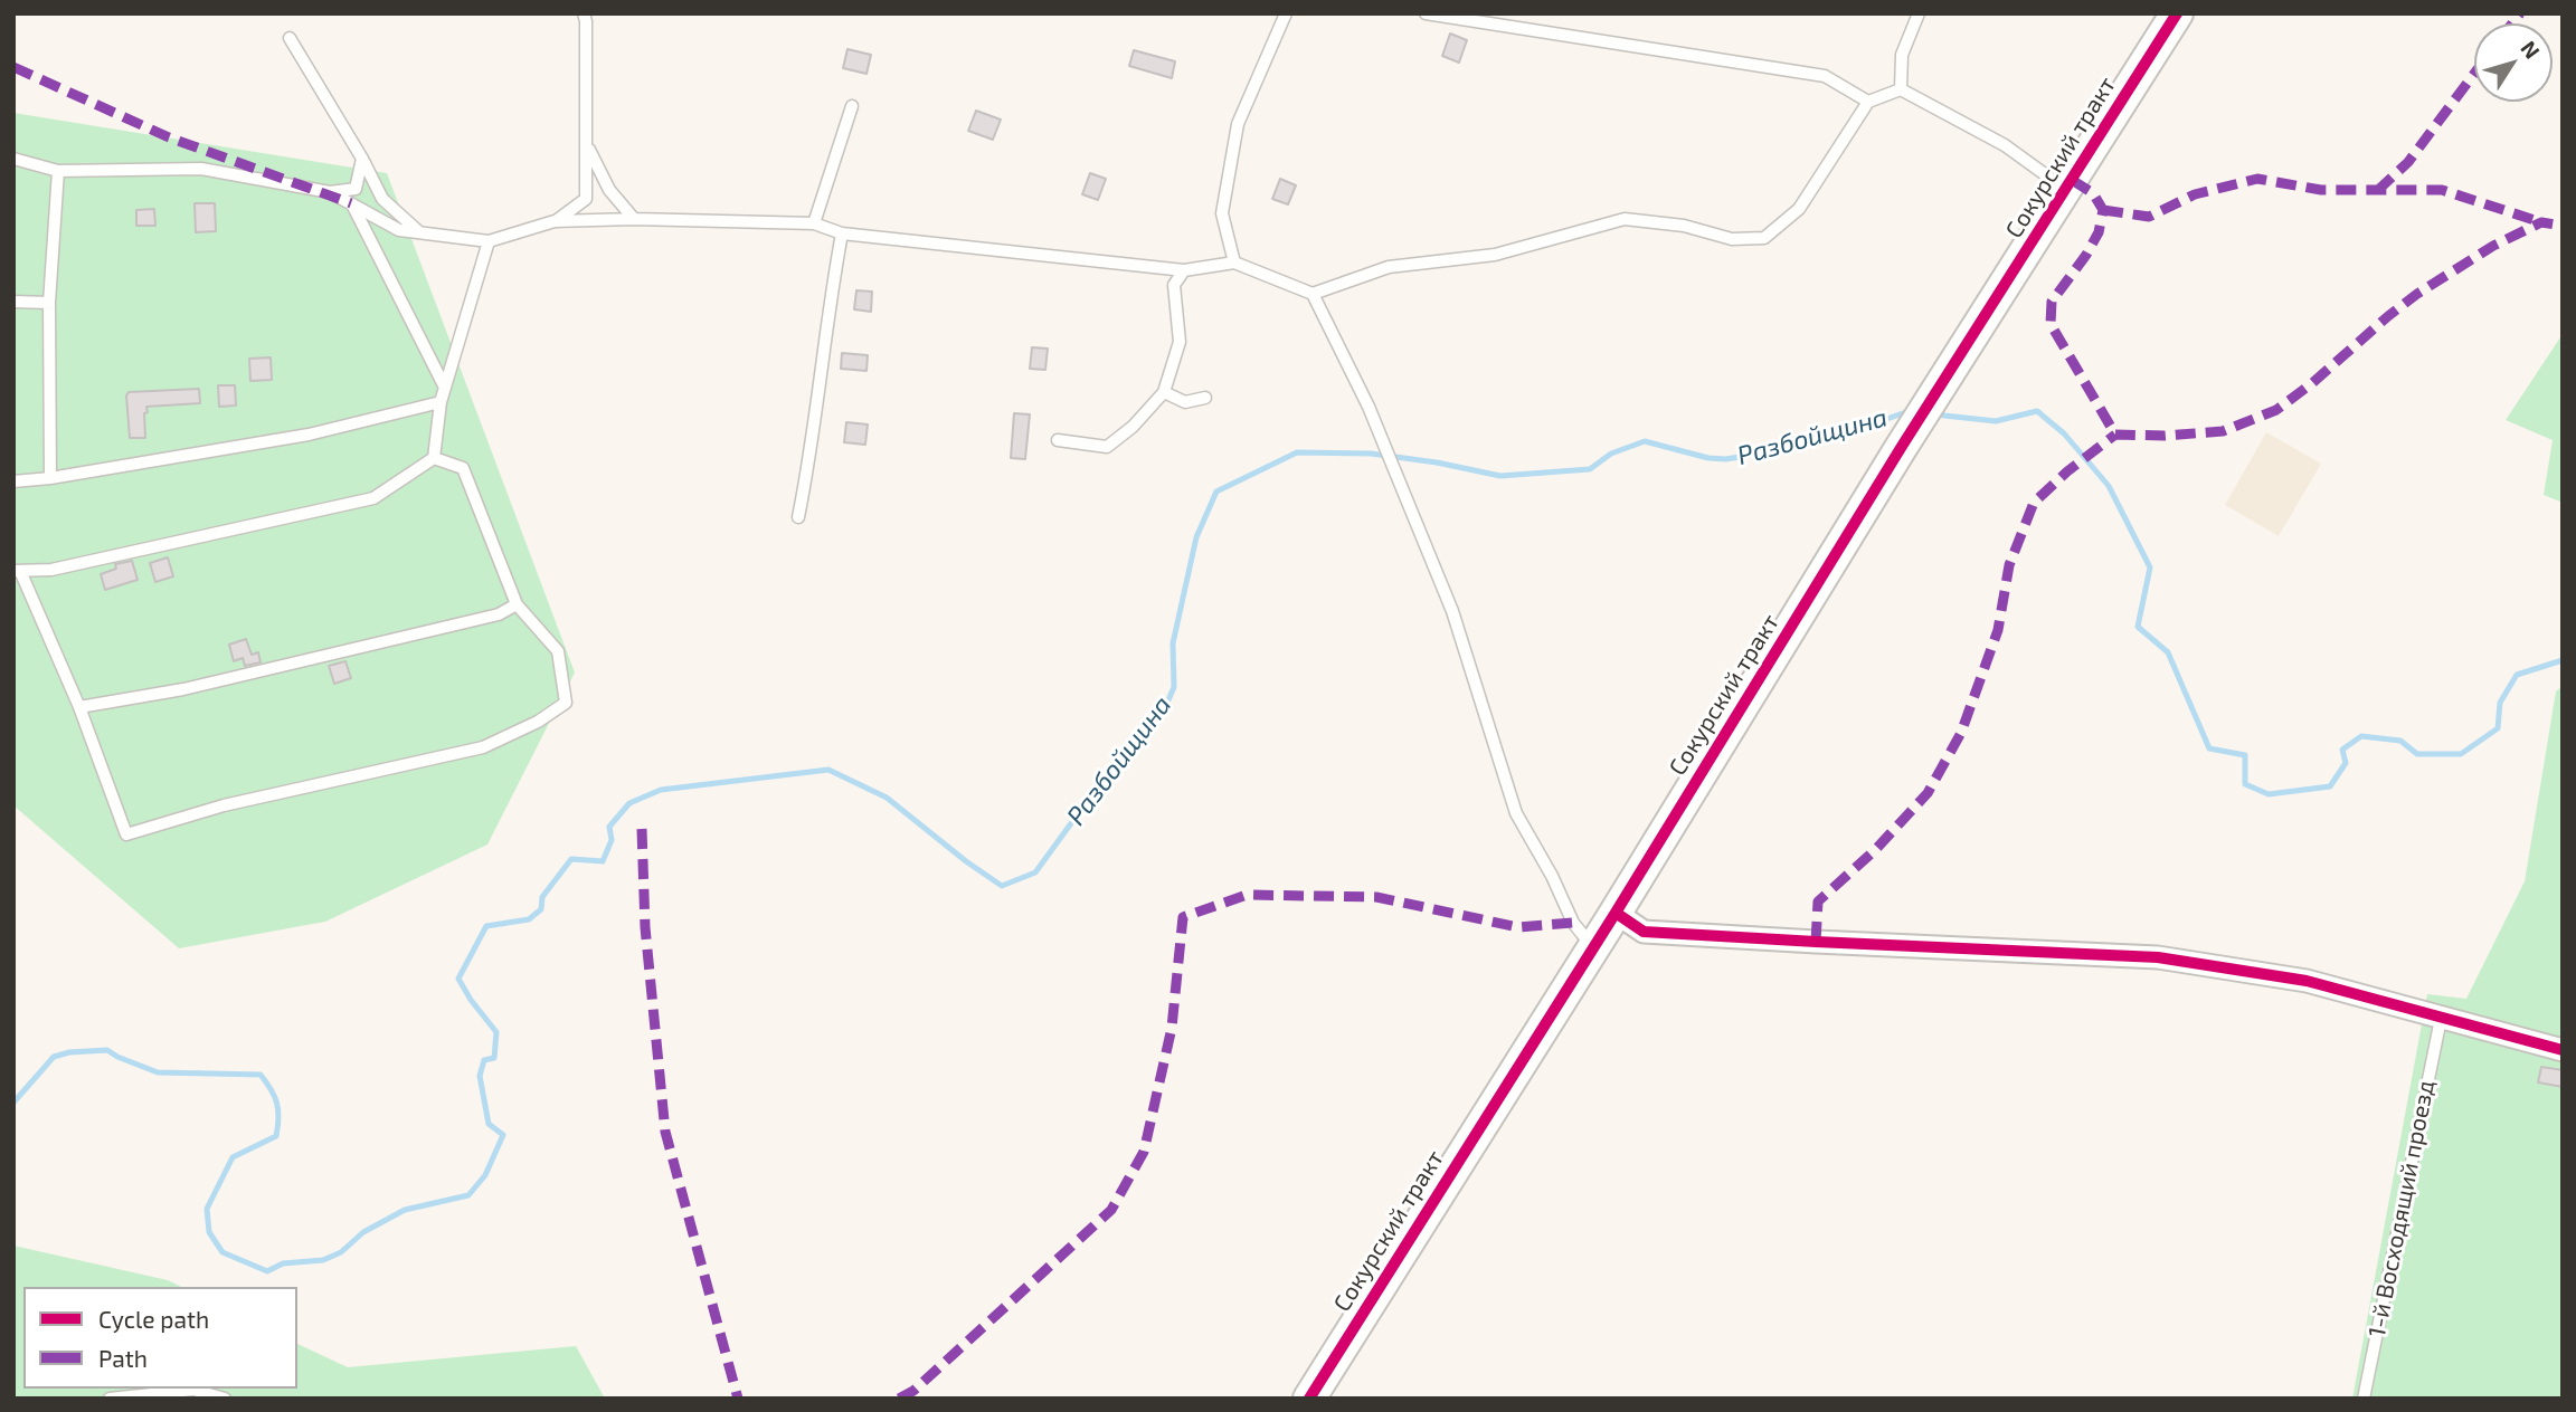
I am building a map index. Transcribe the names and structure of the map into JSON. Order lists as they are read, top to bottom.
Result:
{
  "streets": {
    "street": ["Сокурский тракт"],
    "lane": ["1-й Восходящий проезд"]
  },
  "water": ["Разбойщина"],
  "legend": ["Cycle path", "Path"],
  "north": "top right"
}
